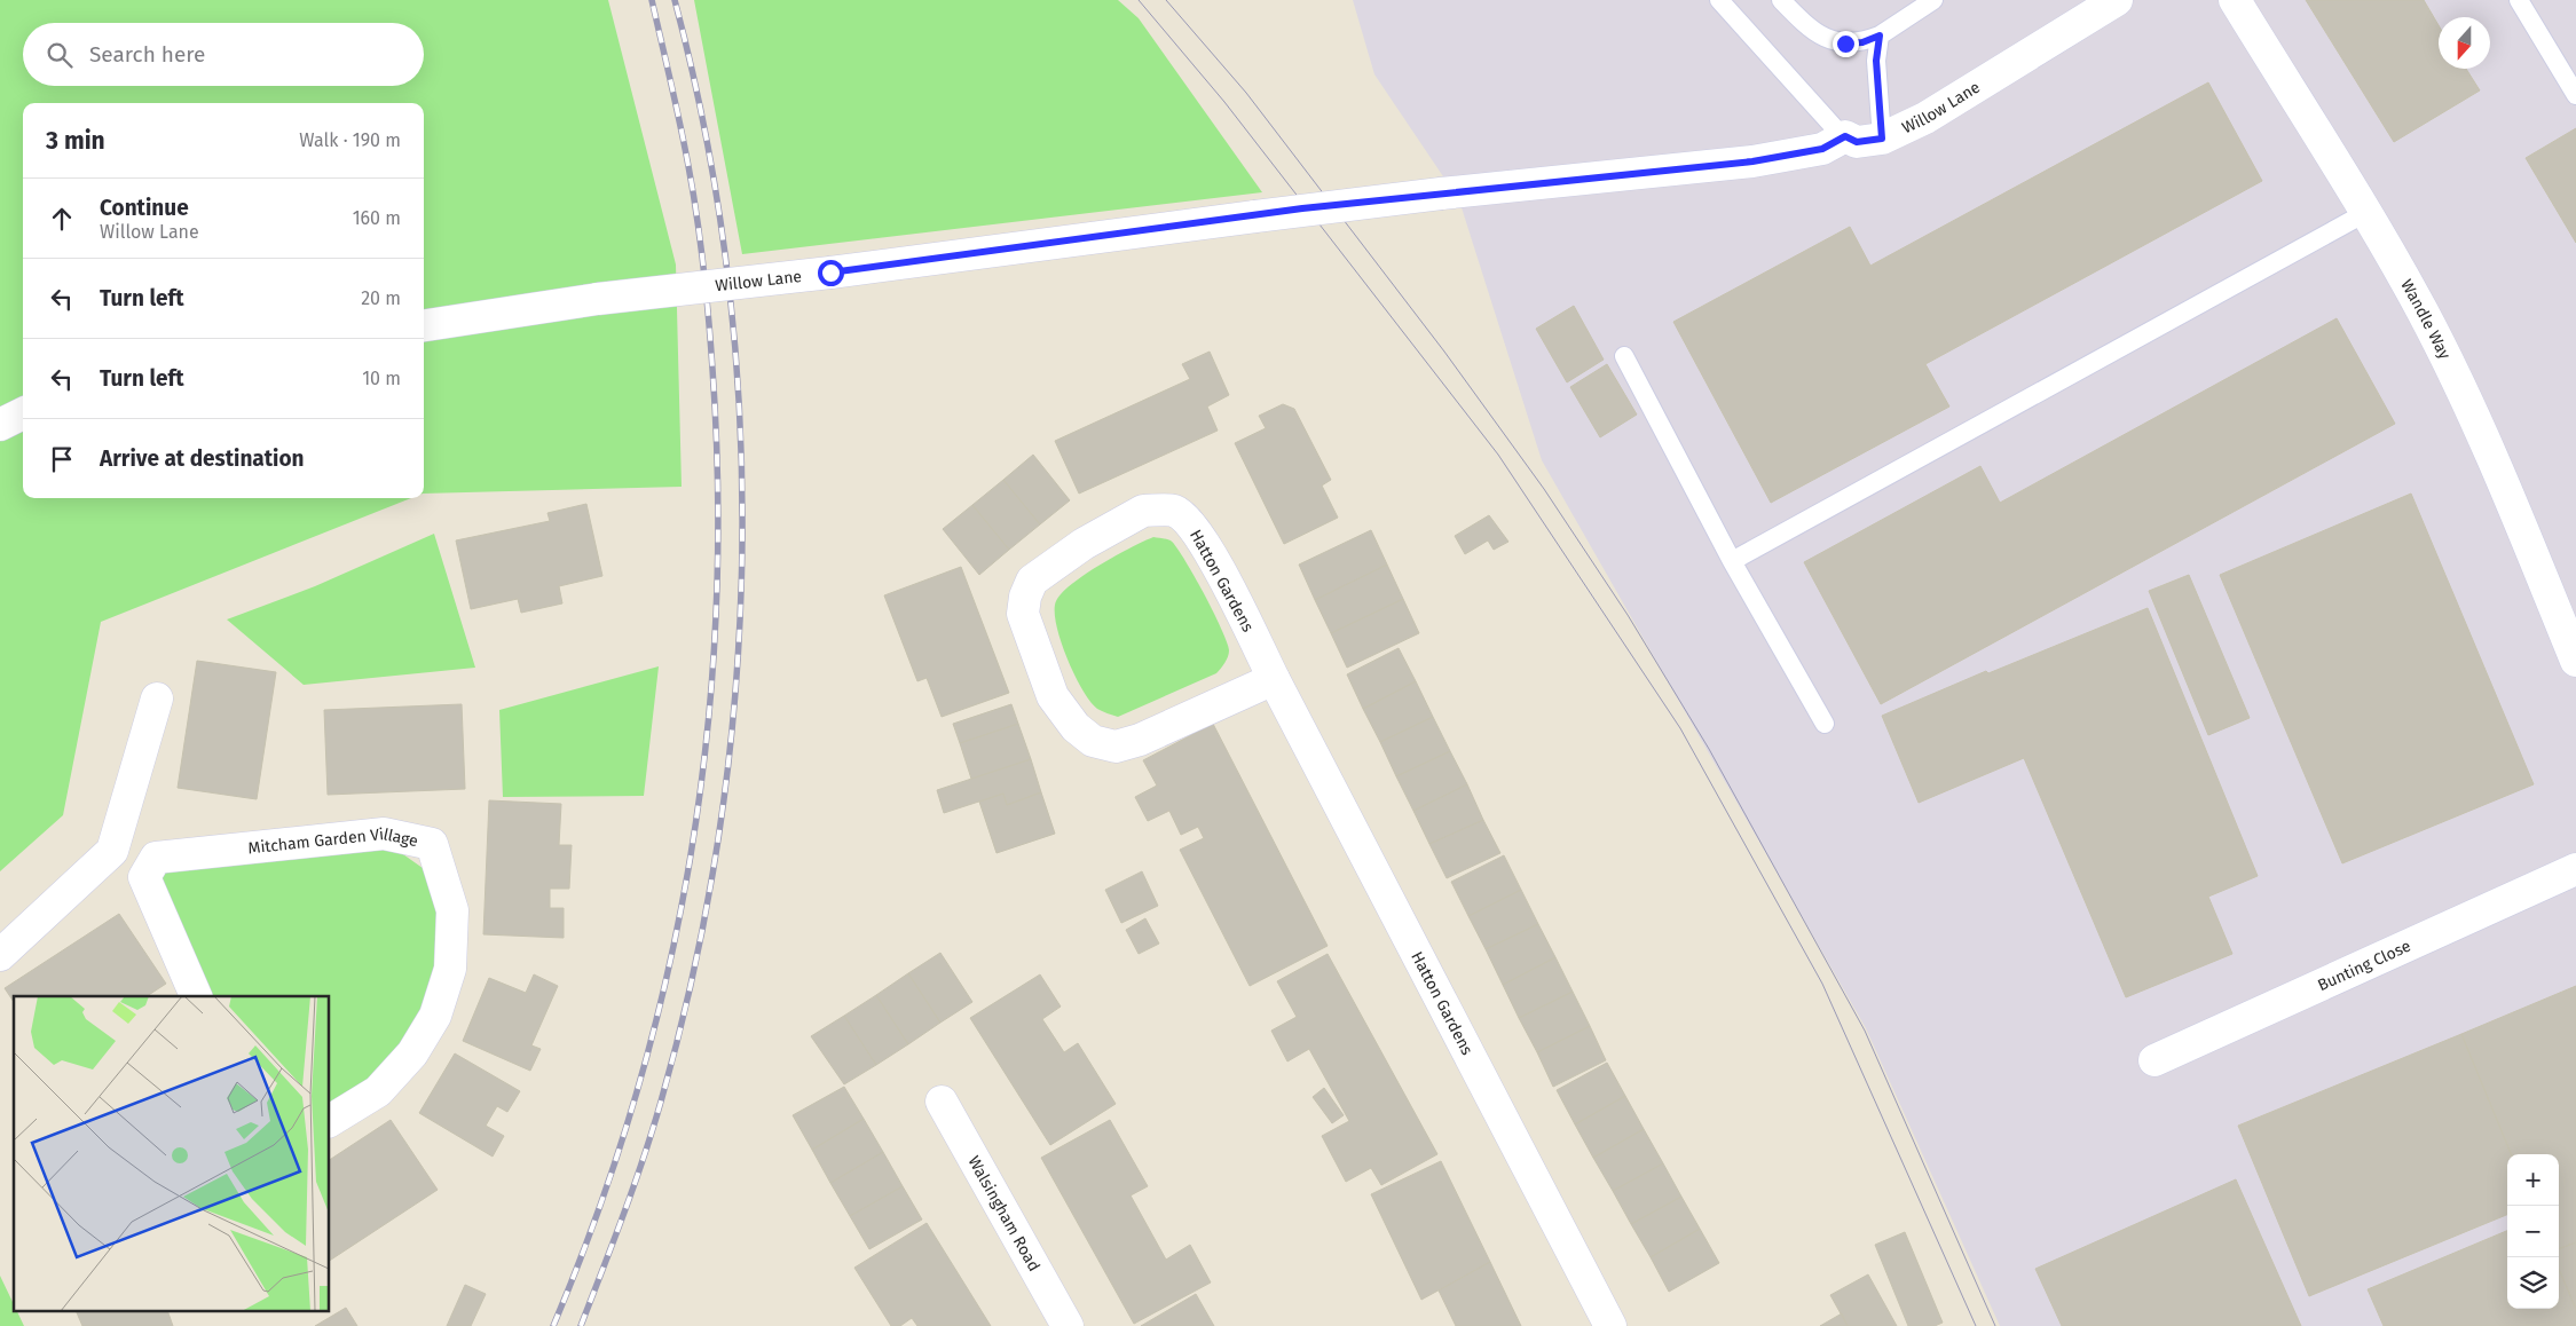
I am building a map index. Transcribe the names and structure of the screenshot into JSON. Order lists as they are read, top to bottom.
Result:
{
  "streets": {
    "street": [
      "Willow Lane",
      "Wandle Way",
      "Hatton Gardens",
      "Mitcham Garden Village",
      "Bunting Close",
      "Walsingham Road"
    ]
  },
  "north": "bottom",
  "page": {
    "search": "Search here",
    "heading": ["3 min", "Walk · 190 m"],
    "list": [
      ["Continue", "Willow Lane", "160 m"],
      ["Turn left", "20 m"],
      ["Turn left", "10 m"],
      "Arrive at destination"
    ],
    "map_buttons": ["+", "−"]
  }
}
